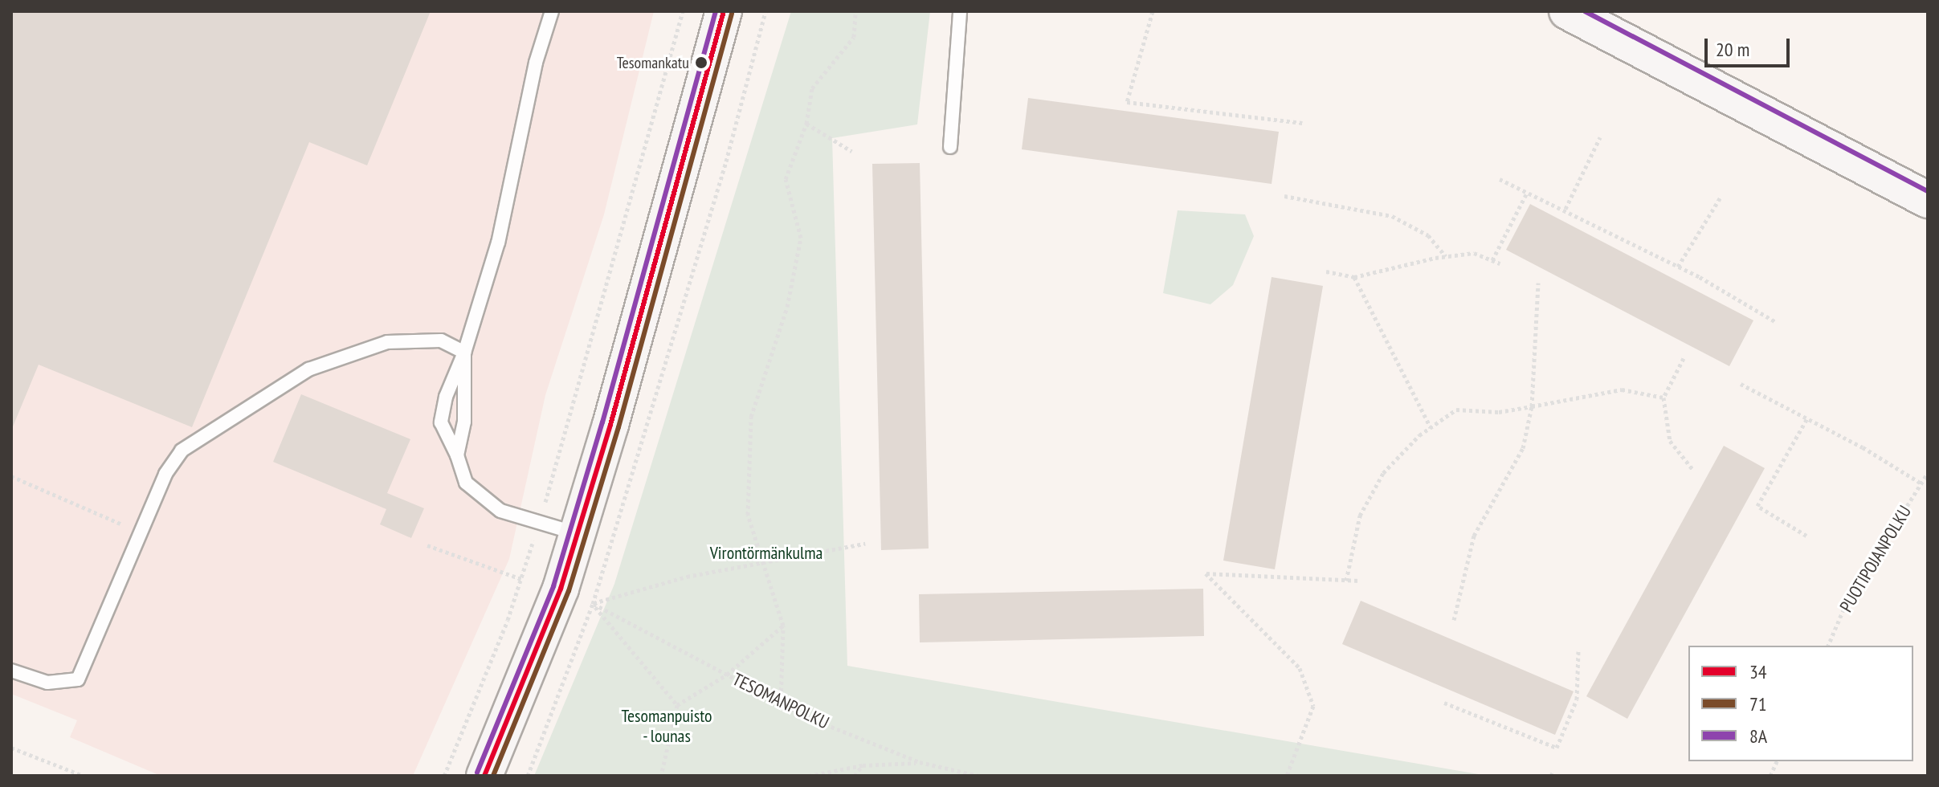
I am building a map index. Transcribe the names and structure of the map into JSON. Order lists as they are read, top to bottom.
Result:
{
  "streets": {
    "path": ["PUOTIPOJANPOLKU", "TESOMANPOLKU"]
  },
  "parks": ["Virontörmänkulma", "Tesomanpuisto - lounas"],
  "places": ["Tesomankatu"],
  "lines": ["transit line 34", "transit line 8A", "transit line 71"],
  "legend": ["34", "71", "8A"],
  "scale_bar": "20 m"
}
